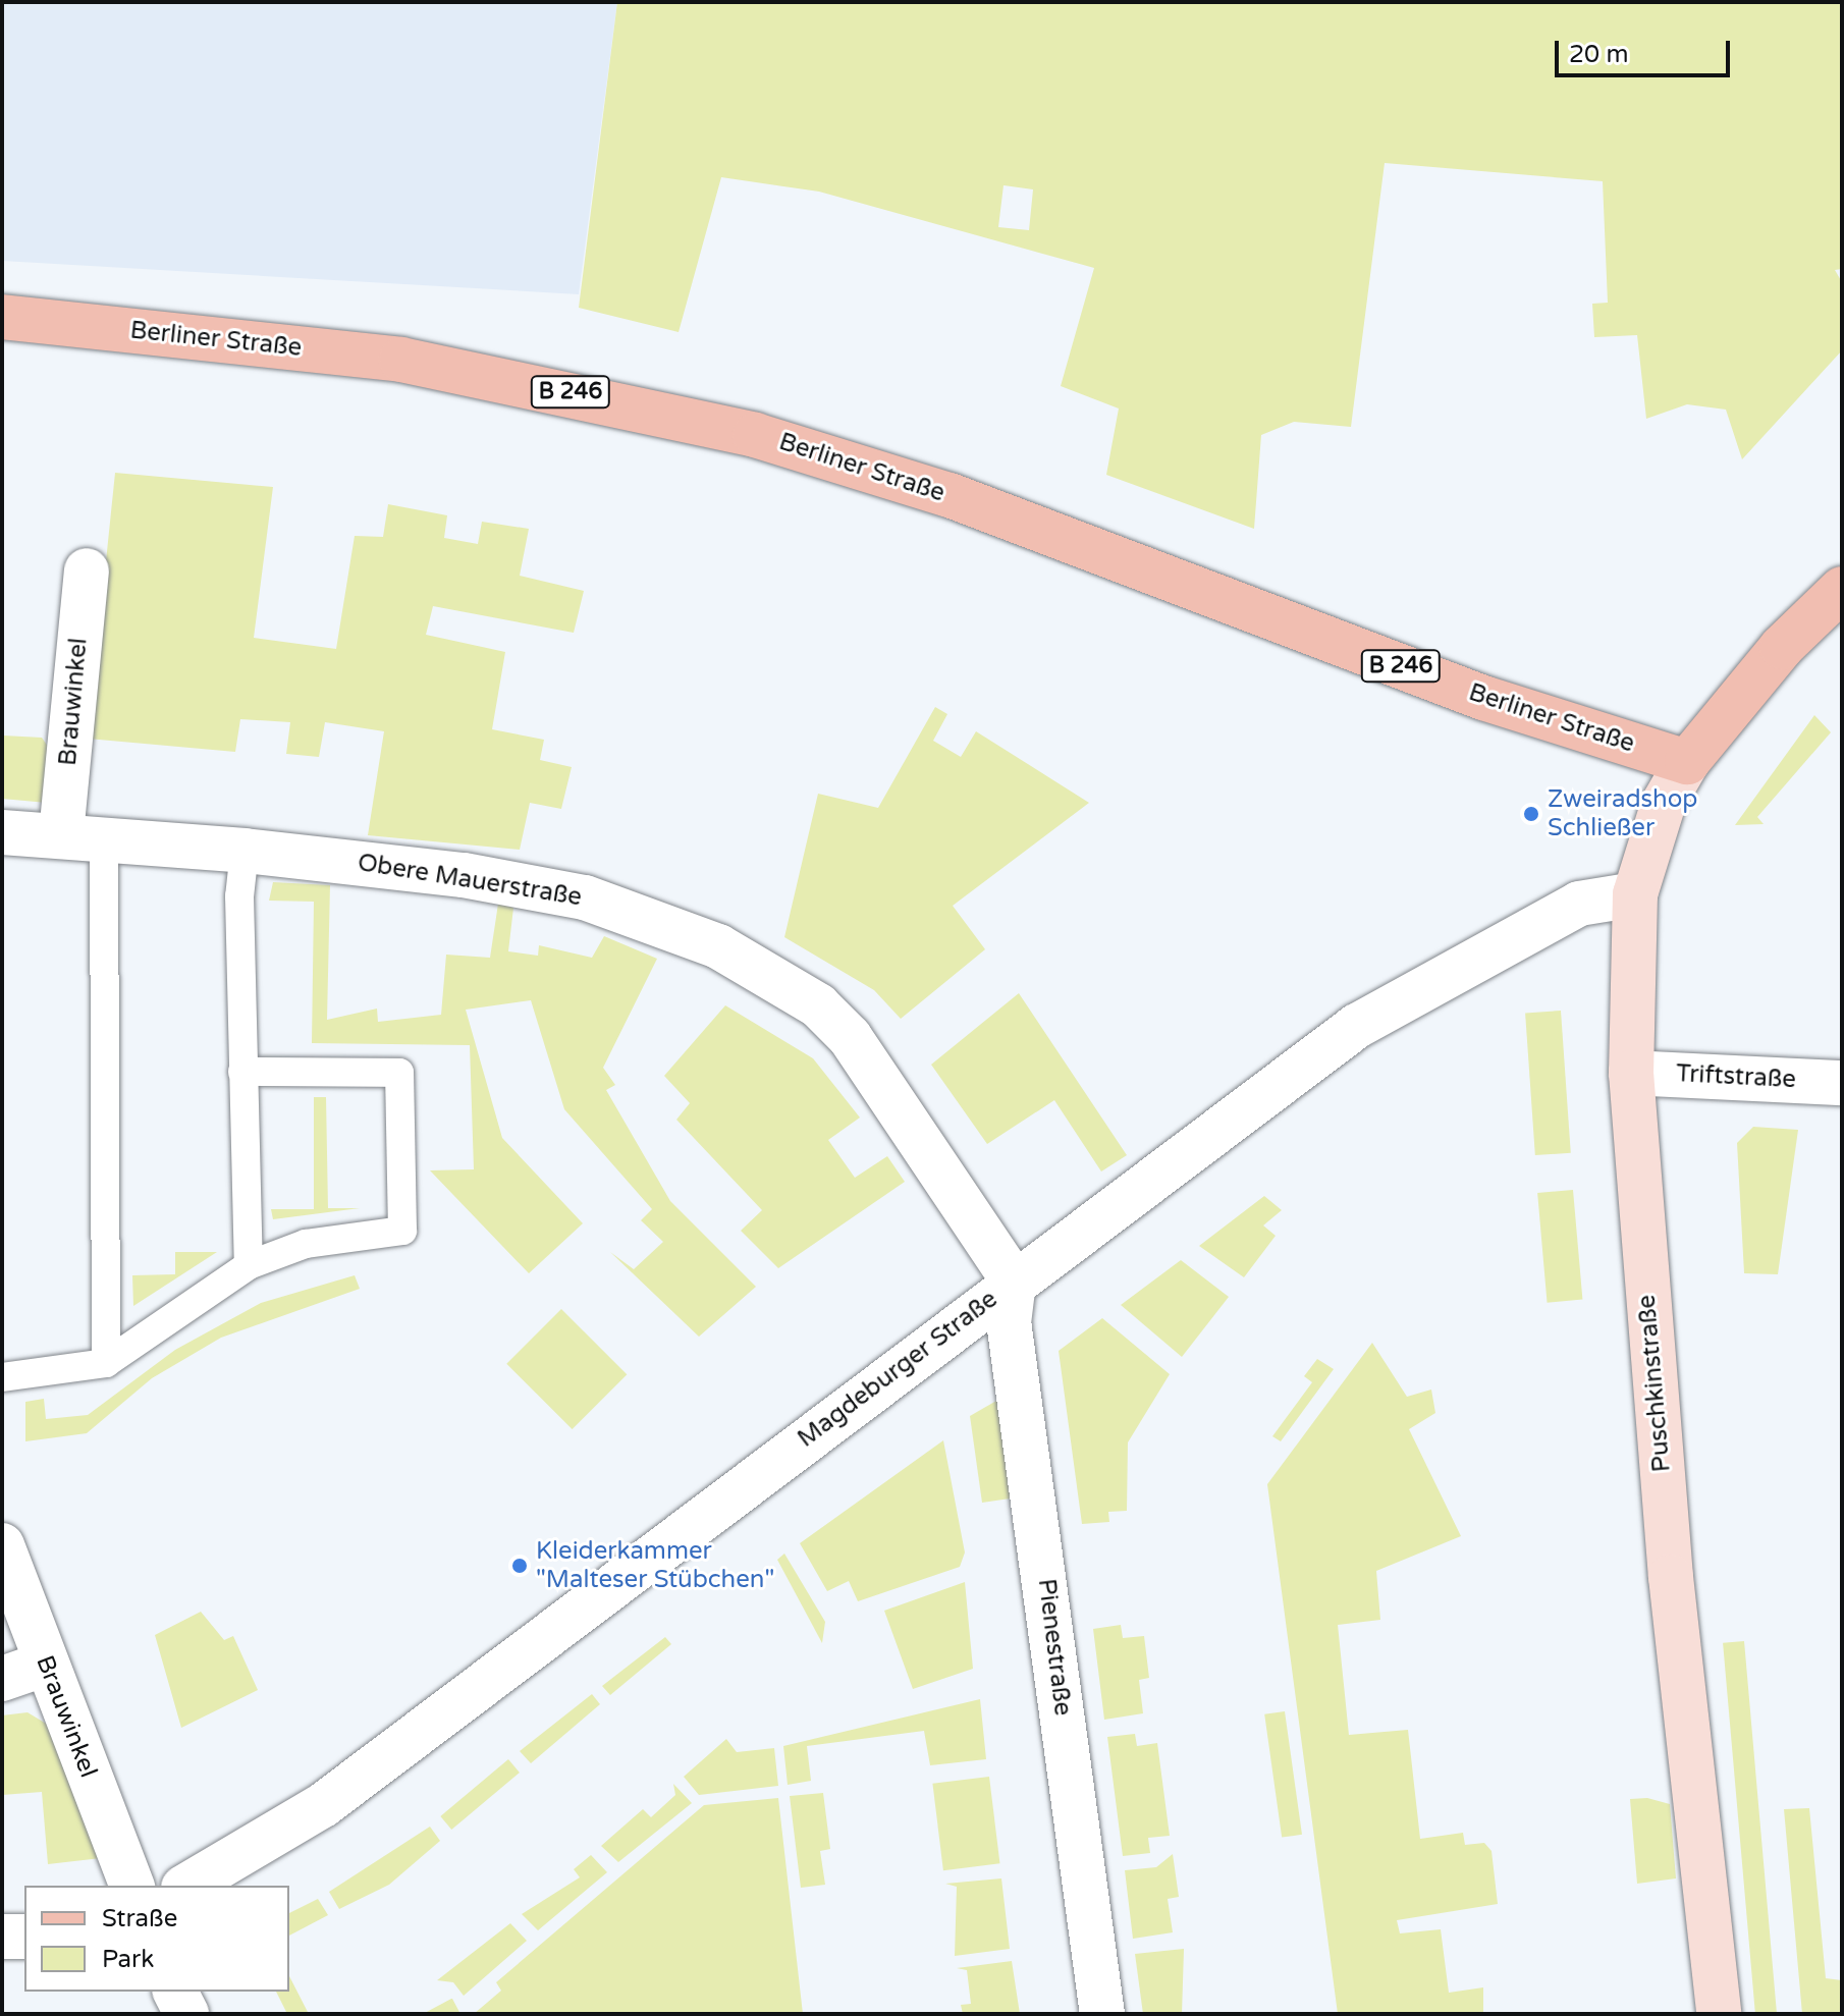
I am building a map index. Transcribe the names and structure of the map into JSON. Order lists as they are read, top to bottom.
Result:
{
  "streets": {
    "main road": ["Berliner Straße", "B 246", "Puschkinstraße"],
    "street": [
      "Brauwinkel",
      "Obere Mauerstraße",
      "Triftstraße",
      "Magdeburger Straße",
      "Pienestraße"
    ]
  },
  "crossings": [
    ["Berliner Straße", "Puschkinstraße"],
    ["Brauwinkel", "Obere Mauerstraße"],
    ["Obere Mauerstraße", "Magdeburger Straße"],
    ["Obere Mauerstraße", "Pienestraße"],
    ["Triftstraße", "Puschkinstraße"],
    ["Magdeburger Straße", "Puschkinstraße"],
    ["Magdeburger Straße", "Pienestraße"]
  ],
  "places": ["Zweiradshop Schließer", "Kleiderkammer \"Malteser Stübchen\""],
  "legend": ["Straße", "Park"],
  "scale_bar": "20 m"
}
